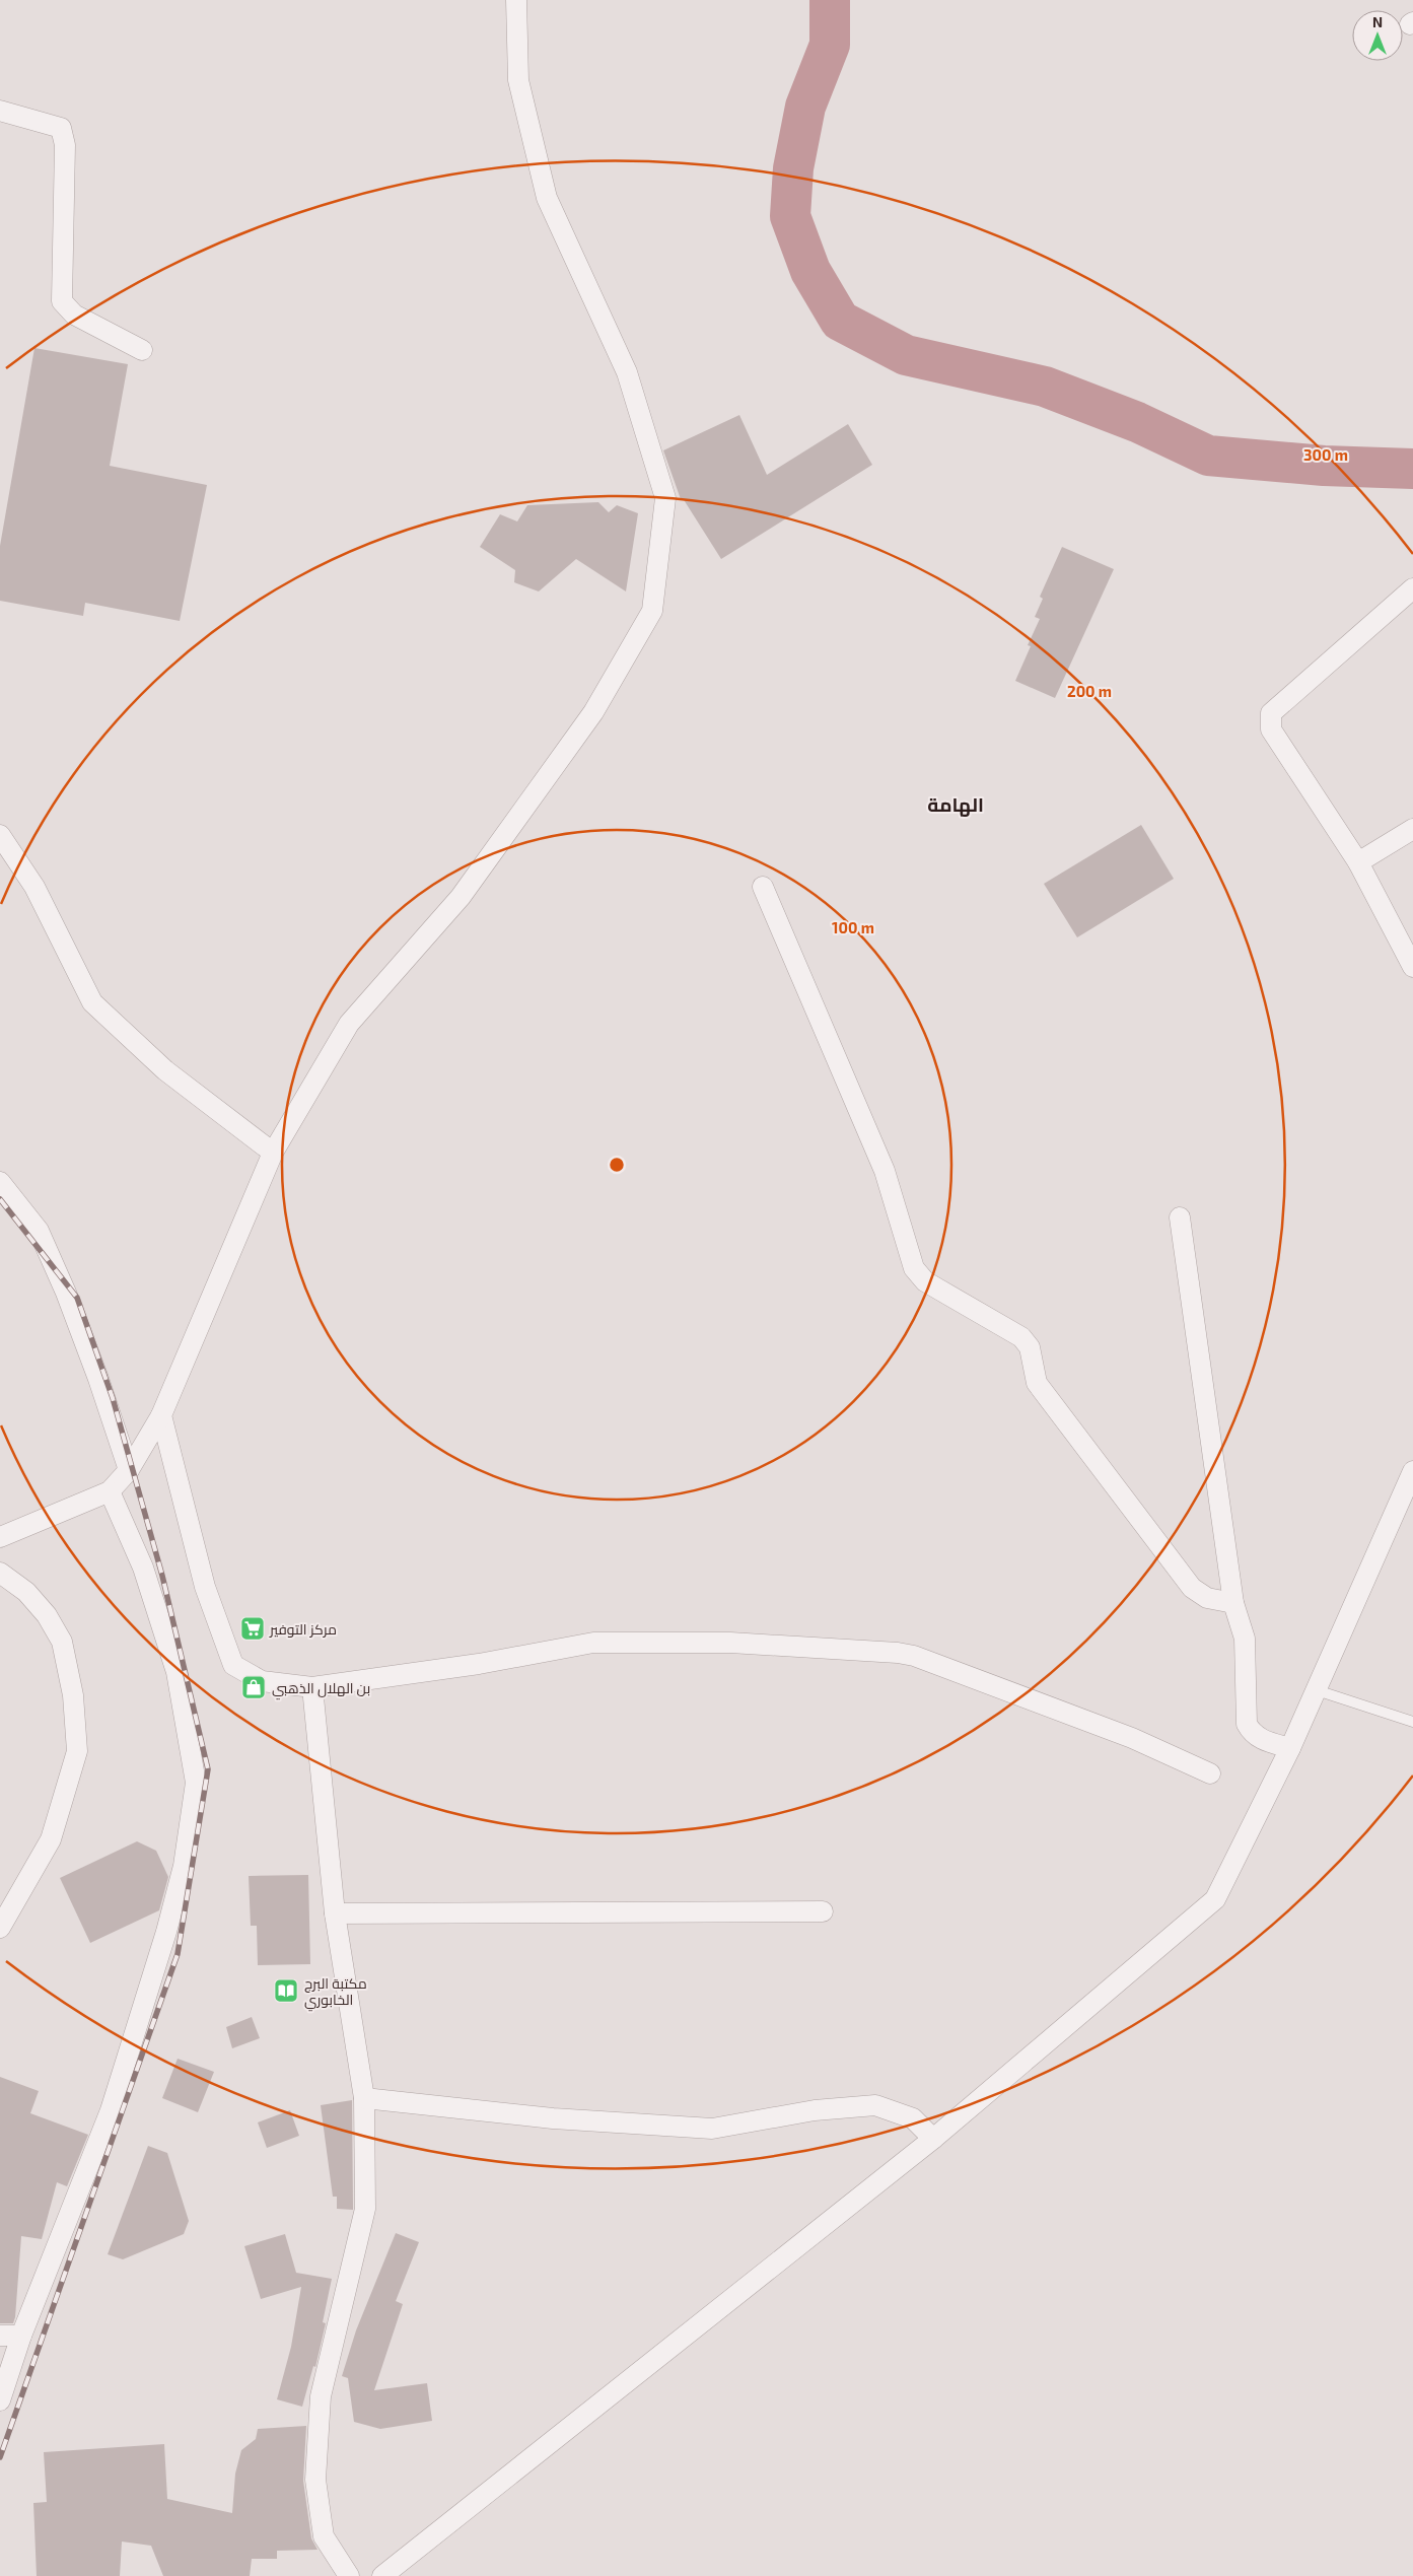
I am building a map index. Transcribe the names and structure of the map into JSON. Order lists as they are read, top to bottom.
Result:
{
  "districts": ["الهامة"],
  "places": {
    "supermarket": ["مركز التوفير"],
    "shop": ["بن الهلال الذهبي"],
    "library": ["مكتبة البرج الخابوري"]
  },
  "north": "top",
  "rings": ["300 m", "200 m", "100 m"]
}
